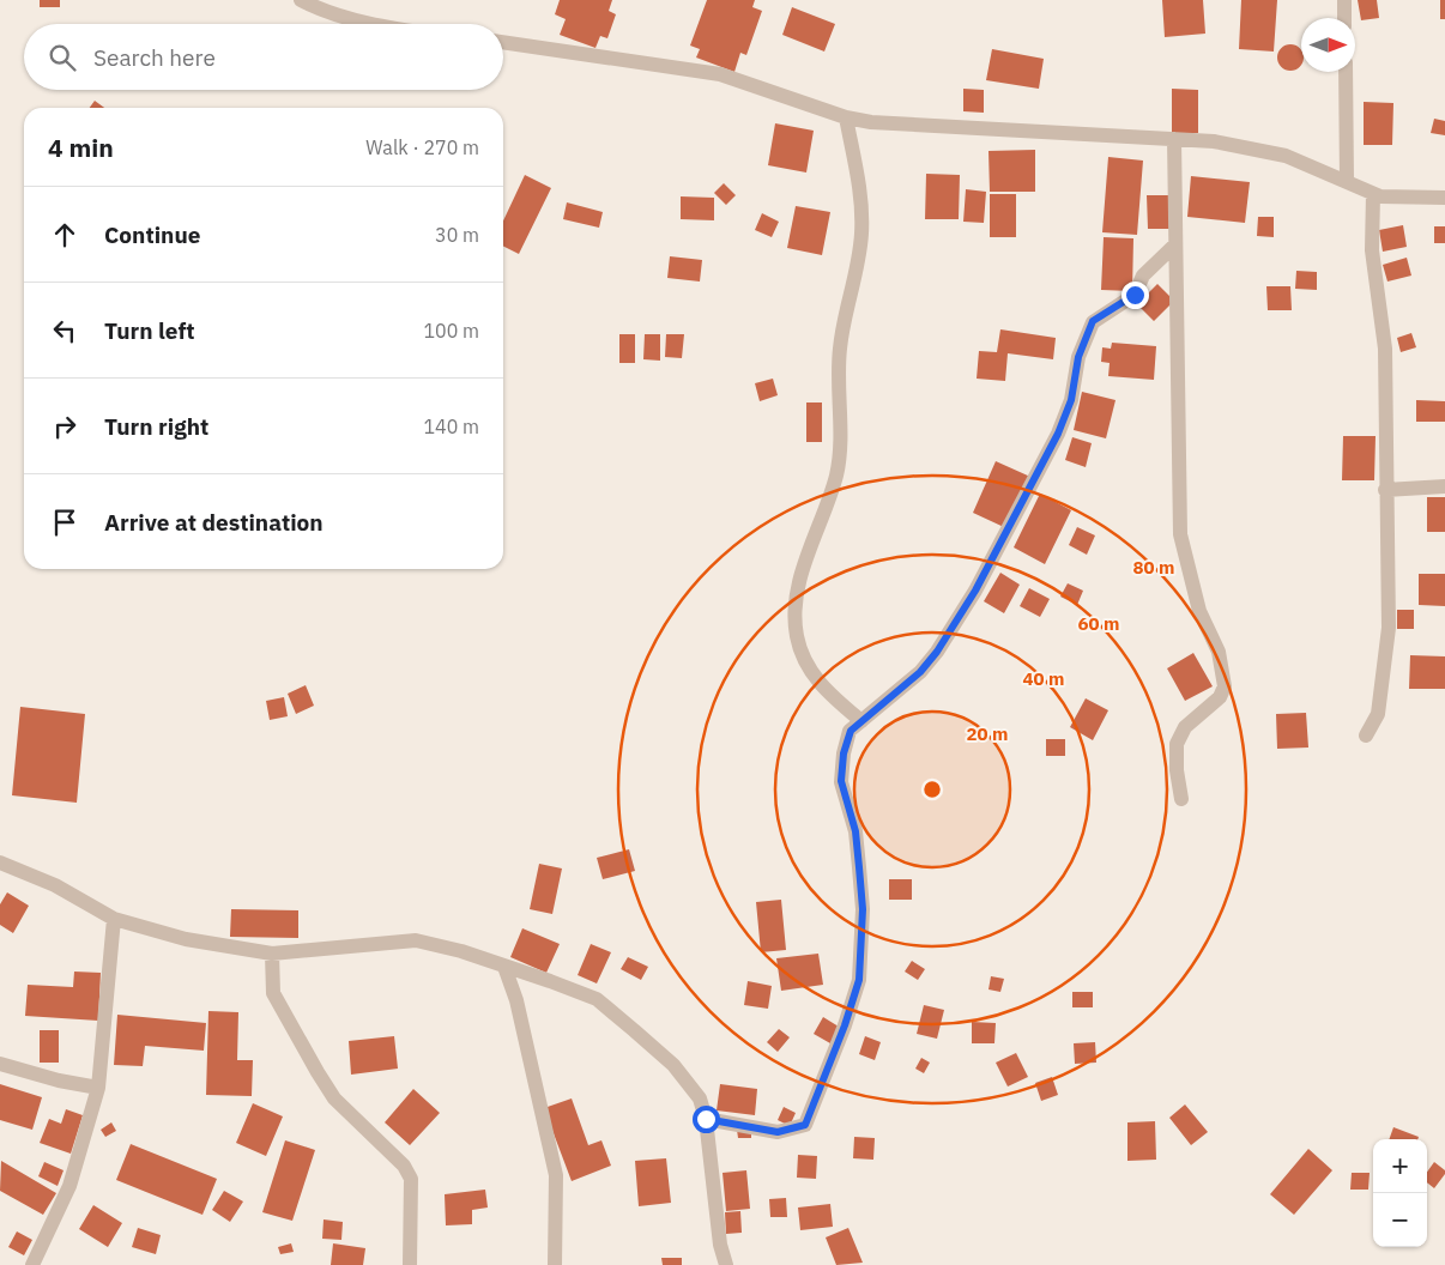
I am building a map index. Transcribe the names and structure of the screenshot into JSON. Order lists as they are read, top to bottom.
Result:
{
  "north": "right",
  "page": {
    "search": "Search here",
    "heading": ["4 min", "Walk · 270 m"],
    "list": [
      ["Continue", "30 m"],
      ["Turn left", "100 m"],
      ["Turn right", "140 m"],
      "Arrive at destination"
    ],
    "map_buttons": ["+", "−"]
  },
  "rings": [
    "80 m",
    "60 m",
    "40 m",
    "20 m"
  ]
}
